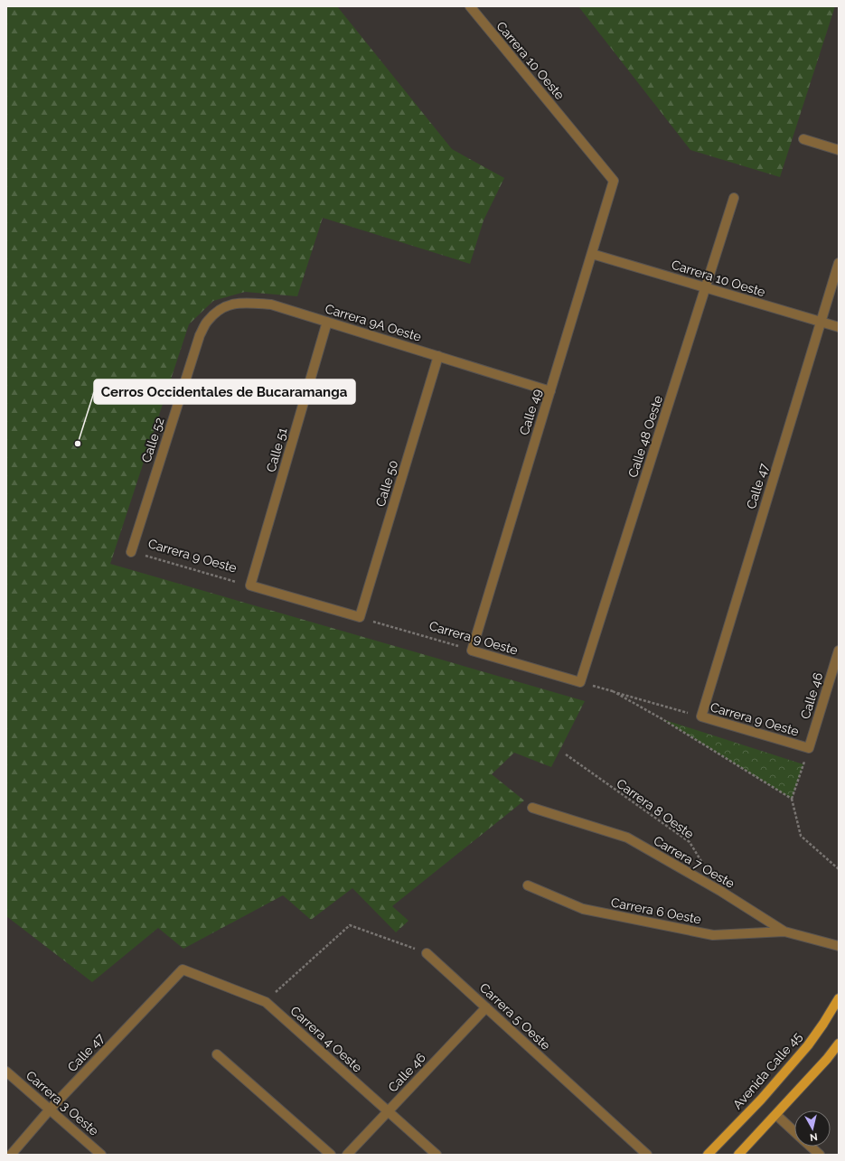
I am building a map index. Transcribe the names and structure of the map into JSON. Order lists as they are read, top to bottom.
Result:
{
  "streets": {
    "main road": ["Avenida Calle 45"],
    "street": [
      "Carrera 10 Oeste",
      "Carrera 9A Oeste",
      "Calle 49",
      "Calle 48 Oeste",
      "Calle 52",
      "Calle 51",
      "Calle 50",
      "Calle 47",
      "Carrera 9 Oeste",
      "Calle 46",
      "Carrera 7 Oeste",
      "Carrera 6 Oeste",
      "Carrera 5 Oeste",
      "Carrera 4 Oeste",
      "Carrera 3 Oeste"
    ],
    "path": ["Carrera 8 Oeste"]
  },
  "crossings": [
    ["Carrera 10 Oeste", "Calle 49"],
    ["Carrera 10 Oeste", "Calle 48 Oeste"],
    ["Carrera 10 Oeste", "Calle 47"],
    ["Carrera 9A Oeste", "Calle 49"],
    ["Carrera 9A Oeste", "Calle 52"],
    ["Carrera 9A Oeste", "Calle 51"],
    ["Carrera 9A Oeste", "Calle 50"],
    ["Calle 49", "Carrera 9 Oeste"],
    ["Calle 48 Oeste", "Carrera 9 Oeste"],
    ["Calle 52", "Carrera 9 Oeste"],
    ["Calle 51", "Carrera 9 Oeste"],
    ["Calle 50", "Carrera 9 Oeste"],
    ["Calle 47", "Carrera 9 Oeste"],
    ["Calle 47", "Carrera 4 Oeste"],
    ["Calle 47", "Carrera 3 Oeste"],
    ["Carrera 9 Oeste", "Calle 46"],
    ["Calle 46", "Carrera 5 Oeste"],
    ["Calle 46", "Carrera 4 Oeste"],
    ["Carrera 7 Oeste", "Carrera 6 Oeste"]
  ],
  "places": ["Cerros Occidentales de Bucaramanga"],
  "north": "bottom"
}
